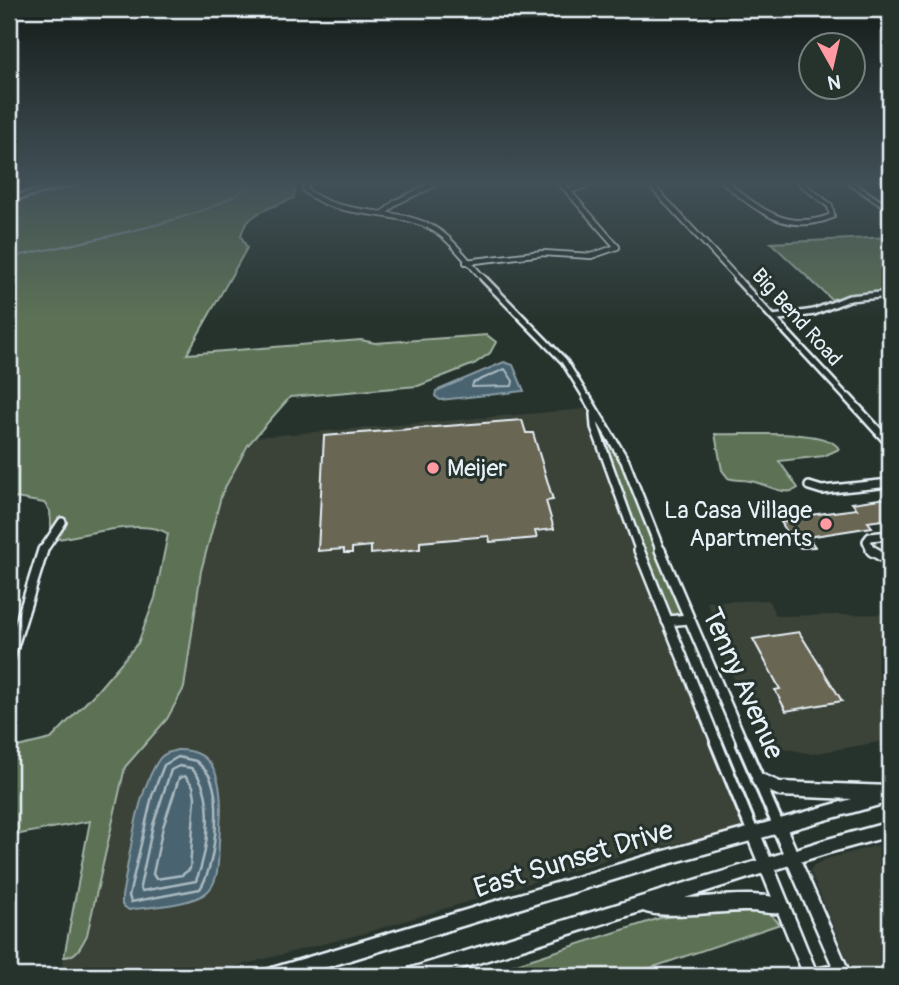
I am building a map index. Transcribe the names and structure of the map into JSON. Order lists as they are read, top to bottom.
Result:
{
  "streets": {
    "main road": ["East Sunset Drive"],
    "street": ["Big Bend Road", "Tenny Avenue"]
  },
  "crossings": [
    ["Tenny Avenue", "East Sunset Drive"]
  ],
  "places": ["Meijer", "La Casa Village Apartments"],
  "north": "bottom"
}
